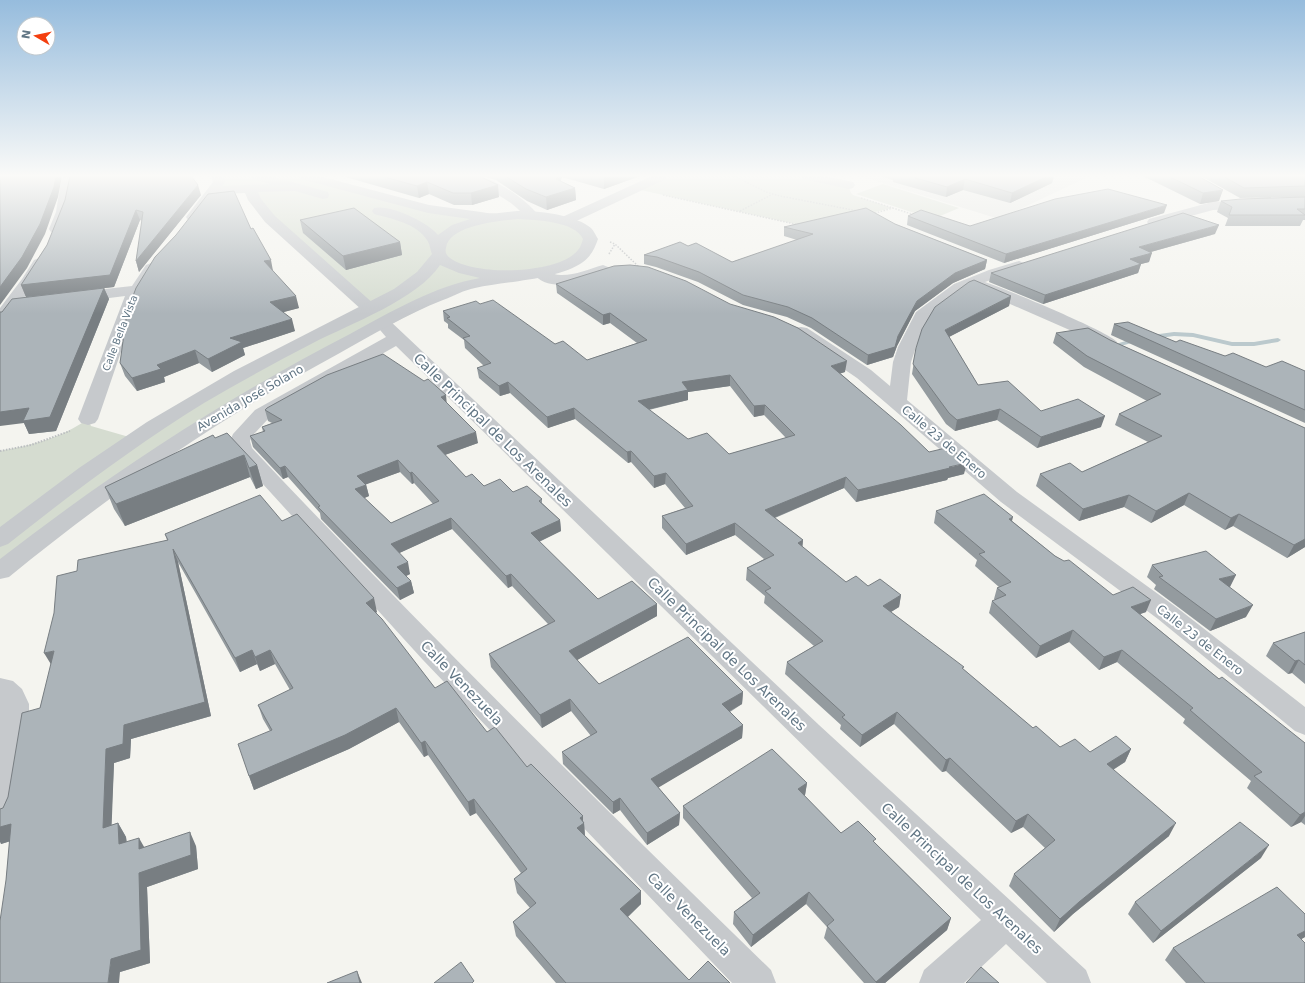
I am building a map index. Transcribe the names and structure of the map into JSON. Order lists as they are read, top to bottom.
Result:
{
  "streets": {
    "street": [
      "Calle Bella Vista",
      "Avenida José Solano",
      "Calle Principal de Los Arenales",
      "Calle 23 de Enero",
      "Calle Venezuela"
    ]
  },
  "crossings": [
    ["Avenida José Solano", "Calle Principal de Los Arenales"],
    ["Avenida José Solano", "Calle Venezuela"],
    ["Calle Principal de Los Arenales", "Calle Venezuela"]
  ],
  "north": "left"
}
